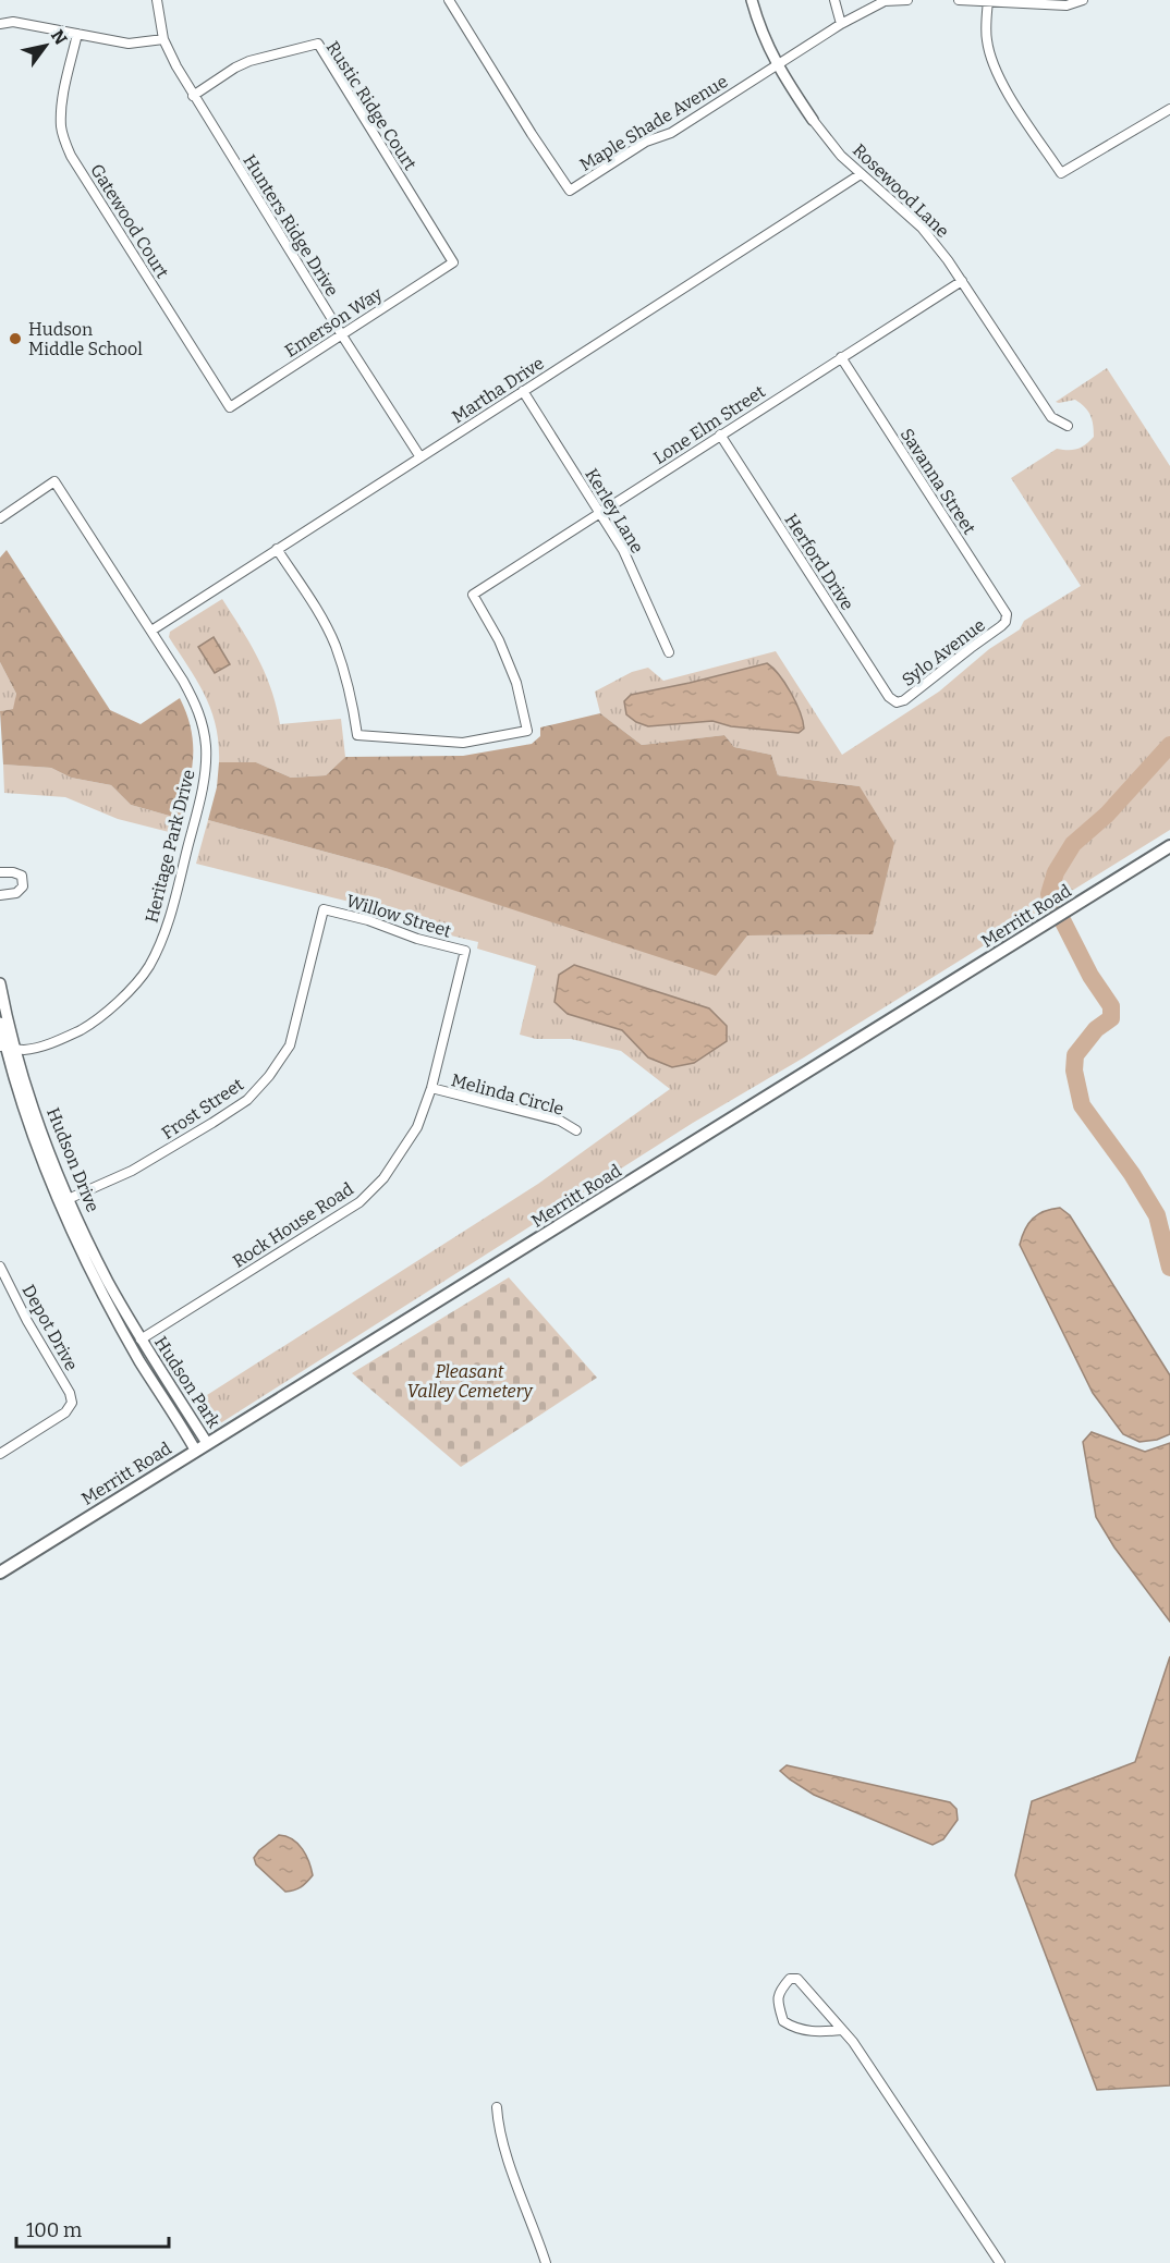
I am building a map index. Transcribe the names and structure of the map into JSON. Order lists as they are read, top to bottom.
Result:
{
  "streets": {
    "main road": ["Merritt Road"],
    "street": [
      "Rustic Ridge Court",
      "Maple Shade Avenue",
      "Rosewood Lane",
      "Gatewood Court",
      "Hunters Ridge Drive",
      "Emerson Way",
      "Martha Drive",
      "Lone Elm Street",
      "Savanna Street",
      "Kerley Lane",
      "Herford Drive",
      "Sylo Avenue",
      "Heritage Park Drive",
      "Willow Street",
      "Melinda Circle",
      "Frost Street",
      "Hudson Drive",
      "Rock House Road",
      "Depot Drive",
      "Hudson Park"
    ]
  },
  "crossings": [
    ["Rustic Ridge Court", "Hunters Ridge Drive"],
    ["Rustic Ridge Court", "Emerson Way"],
    ["Maple Shade Avenue", "Rosewood Lane"],
    ["Rosewood Lane", "Martha Drive"],
    ["Rosewood Lane", "Lone Elm Street"],
    ["Gatewood Court", "Emerson Way"],
    ["Hunters Ridge Drive", "Emerson Way"],
    ["Hunters Ridge Drive", "Martha Drive"],
    ["Martha Drive", "Lone Elm Street"],
    ["Martha Drive", "Kerley Lane"],
    ["Martha Drive", "Heritage Park Drive"],
    ["Lone Elm Street", "Savanna Street"],
    ["Lone Elm Street", "Kerley Lane"],
    ["Lone Elm Street", "Herford Drive"],
    ["Savanna Street", "Sylo Avenue"],
    ["Herford Drive", "Sylo Avenue"],
    ["Heritage Park Drive", "Hudson Drive"],
    ["Willow Street", "Frost Street"],
    ["Willow Street", "Rock House Road"],
    ["Merritt Road", "Hudson Park"],
    ["Melinda Circle", "Rock House Road"],
    ["Frost Street", "Hudson Drive"],
    ["Hudson Drive", "Rock House Road"],
    ["Hudson Drive", "Hudson Park"],
    ["Rock House Road", "Hudson Park"]
  ],
  "parks": ["Pleasant Valley Cemetery"],
  "places": ["Hudson Middle School"],
  "scale_bar": "100 m",
  "north": "top right"
}
